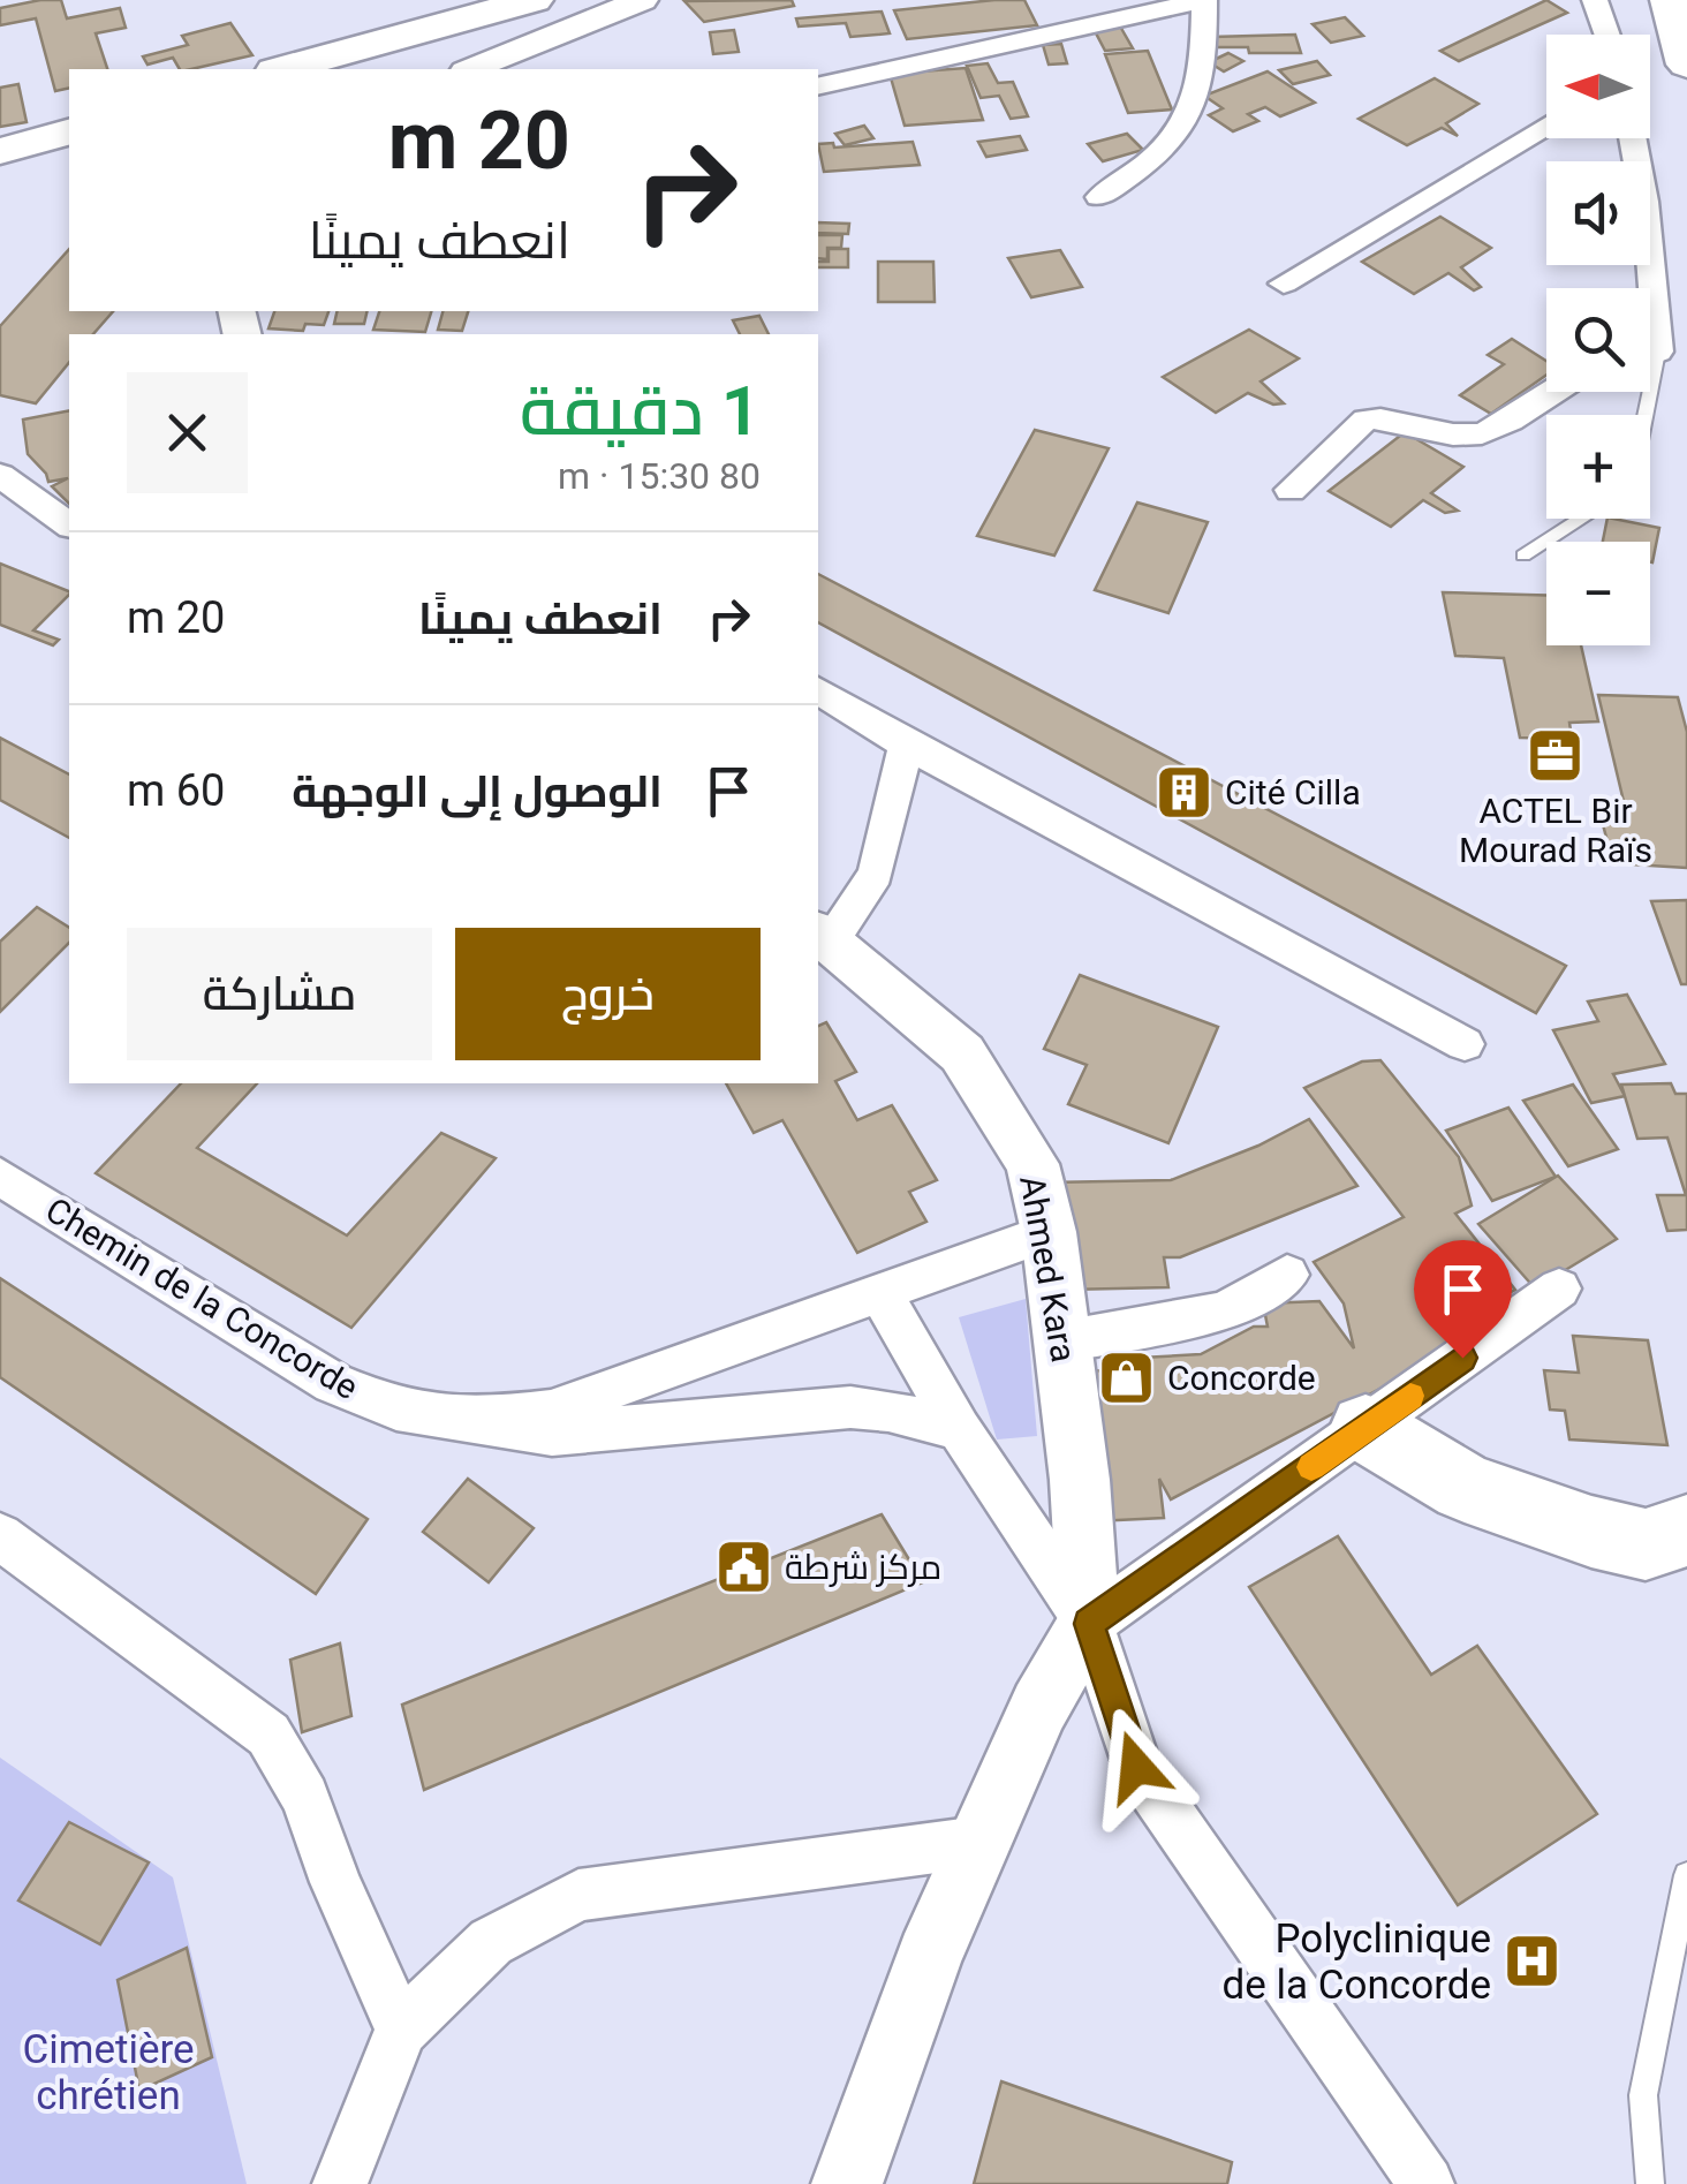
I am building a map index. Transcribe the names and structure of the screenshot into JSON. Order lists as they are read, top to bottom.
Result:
{
  "streets": {
    "street": ["Ahmed Kara", "Chemin de la Concorde"]
  },
  "parks": ["Cimetière chrétien"],
  "places": {
    "office": ["ACTEL Bir Mourad Raïs"],
    "building": ["Cité Cilla"],
    "shop": ["Concorde"],
    "public building": ["مركز شرطة"],
    "hospital": ["Polyclinique de la Concorde"]
  },
  "north": "left",
  "page": {
    "map_buttons": ["+", "−"],
    "turn": ["20 m", "انعطف يمينًا"],
    "heading": ["1 دقيقة", "80 m · 15:30"],
    "list": [
      {
        "name": "انعطف يمينًا",
        "value": "20 m"
      },
      {
        "name": "الوصول إلى الوجهة",
        "value": "60 m"
      }
    ],
    "buttons": ["خروج", "مشاركة"]
  }
}
